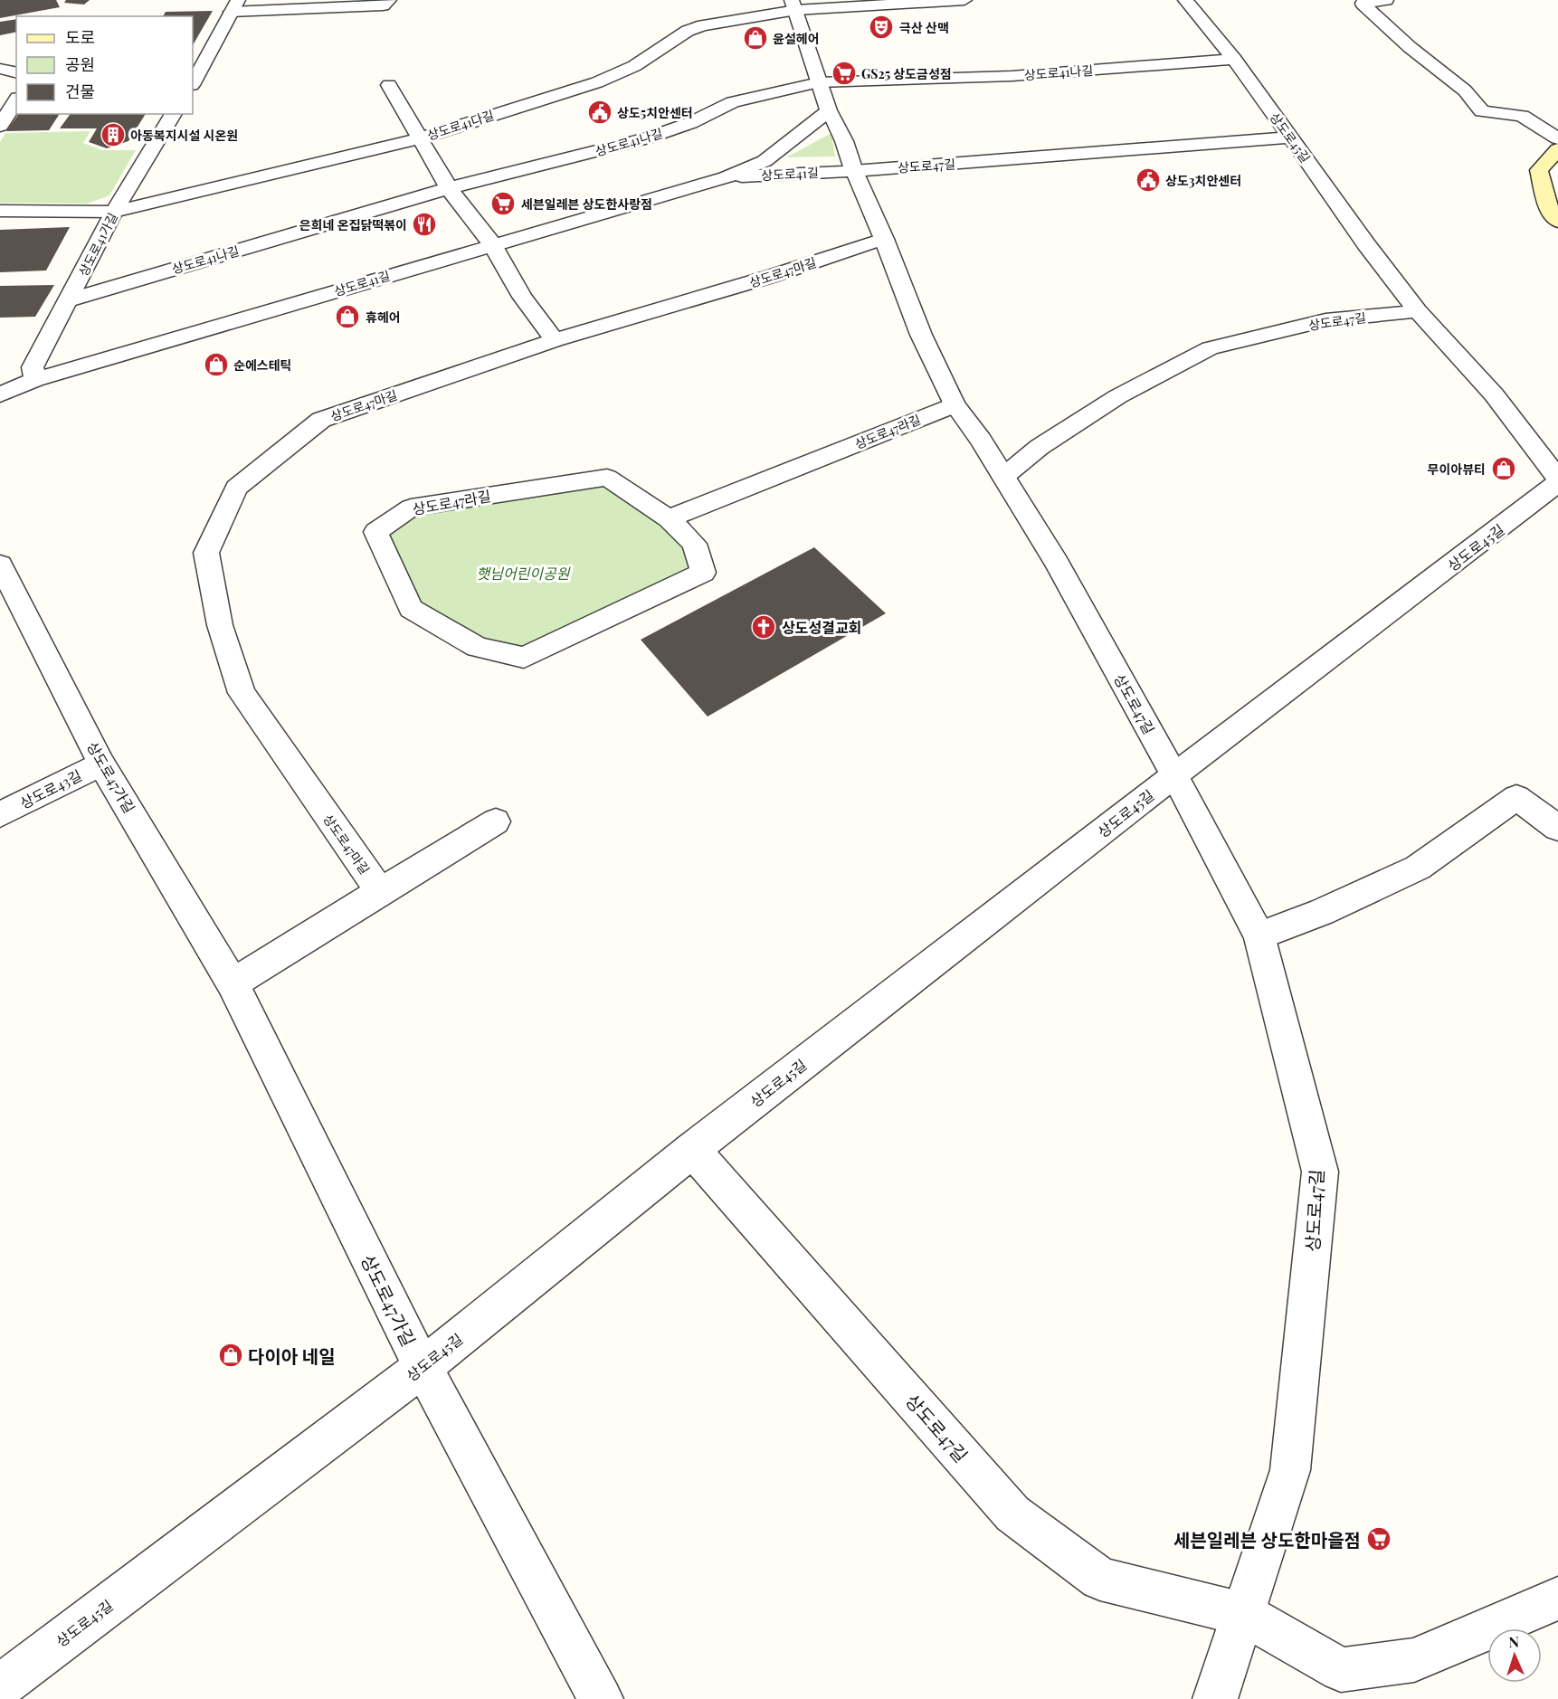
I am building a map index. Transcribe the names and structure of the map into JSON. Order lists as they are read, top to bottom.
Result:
{
  "streets": {
    "street": [
      "상도로41나길",
      "상도로41다길",
      "상도로45길",
      "상도로47길",
      "상도로41길",
      "상도로41가길",
      "상도로47마길",
      "상도로47라길",
      "상도로47가길",
      "상도로43길"
    ]
  },
  "crossings": [
    ["상도로41나길", "상도로45길"],
    ["상도로41나길", "상도로47길"],
    ["상도로41나길", "상도로41가길"],
    ["상도로41다길", "상도로47길"],
    ["상도로41다길", "상도로41가길"],
    ["상도로45길", "상도로47길"],
    ["상도로45길", "상도로47가길"],
    ["상도로47길", "상도로41길"],
    ["상도로47길", "상도로47마길"],
    ["상도로47길", "상도로47라길"],
    ["상도로41길", "상도로41가길"],
    ["상도로47가길", "상도로43길"]
  ],
  "parks": ["햇님어린이공원"],
  "places": {
    "theatre": ["극산 산맥"],
    "shop": [
      "윤설헤어",
      "휴헤어",
      "순에스테틱",
      "무이아뷰티",
      "다이아 네일"
    ],
    "supermarket": ["GS25 상도금성점", "세븐일레븐 상도한사랑점", "세븐일레븐 상도한마을점"],
    "public building": ["상도5치안센터", "상도3치안센터"],
    "building": ["아동복지시설 시온원"],
    "restaurant": ["은희네 온집닭떡볶이"],
    "church": ["상도성결교회"]
  },
  "legend": ["도로", "공원", "건물"],
  "north": "top"
}
